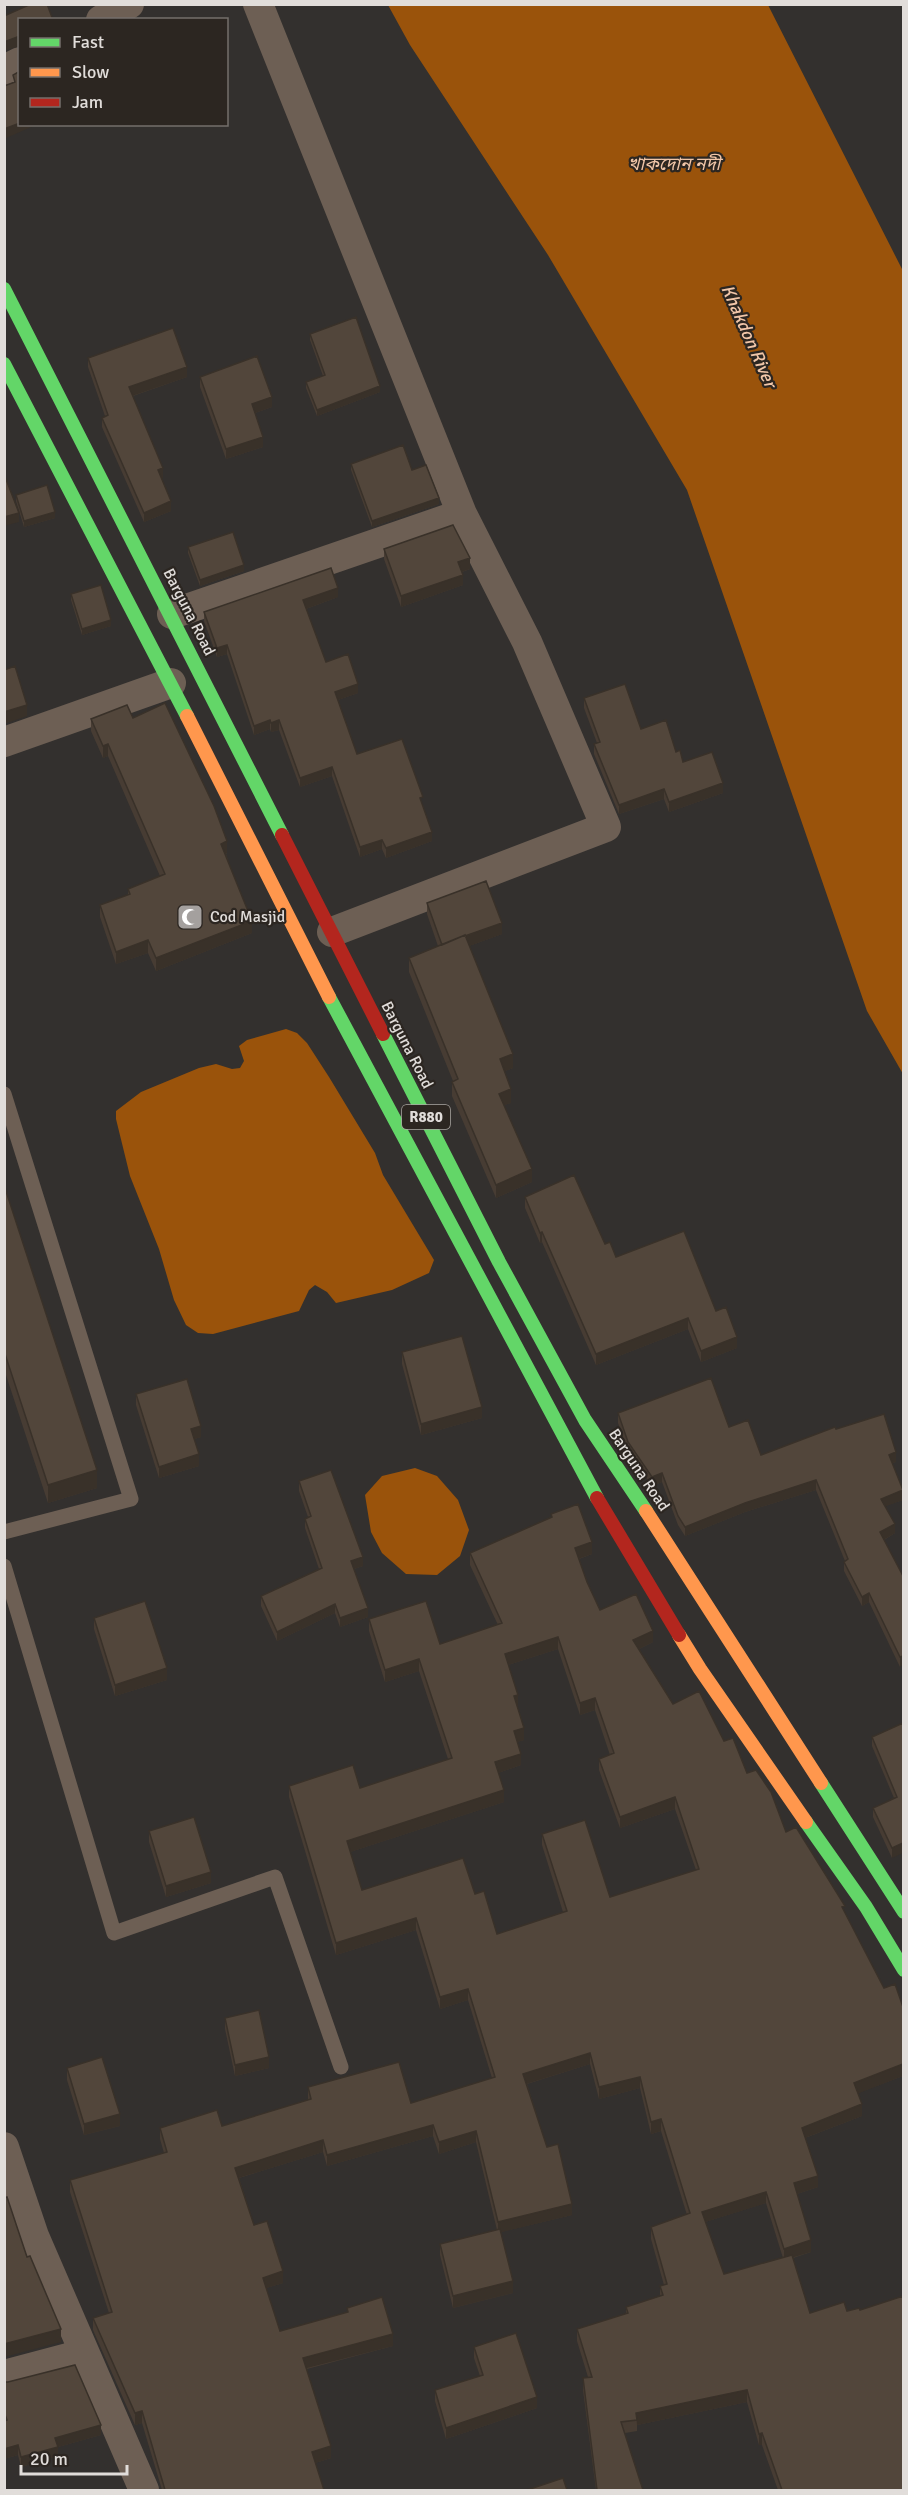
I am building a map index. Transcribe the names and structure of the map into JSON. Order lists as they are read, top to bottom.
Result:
{
  "streets": {
    "main road": ["Barguna Road", "R880"]
  },
  "water": ["খাকদোন নদী", "Khakdon River"],
  "places": {
    "mosque": ["Cod Masjid"]
  },
  "legend": ["Fast", "Slow", "Jam"],
  "scale_bar": "20 m"
}
